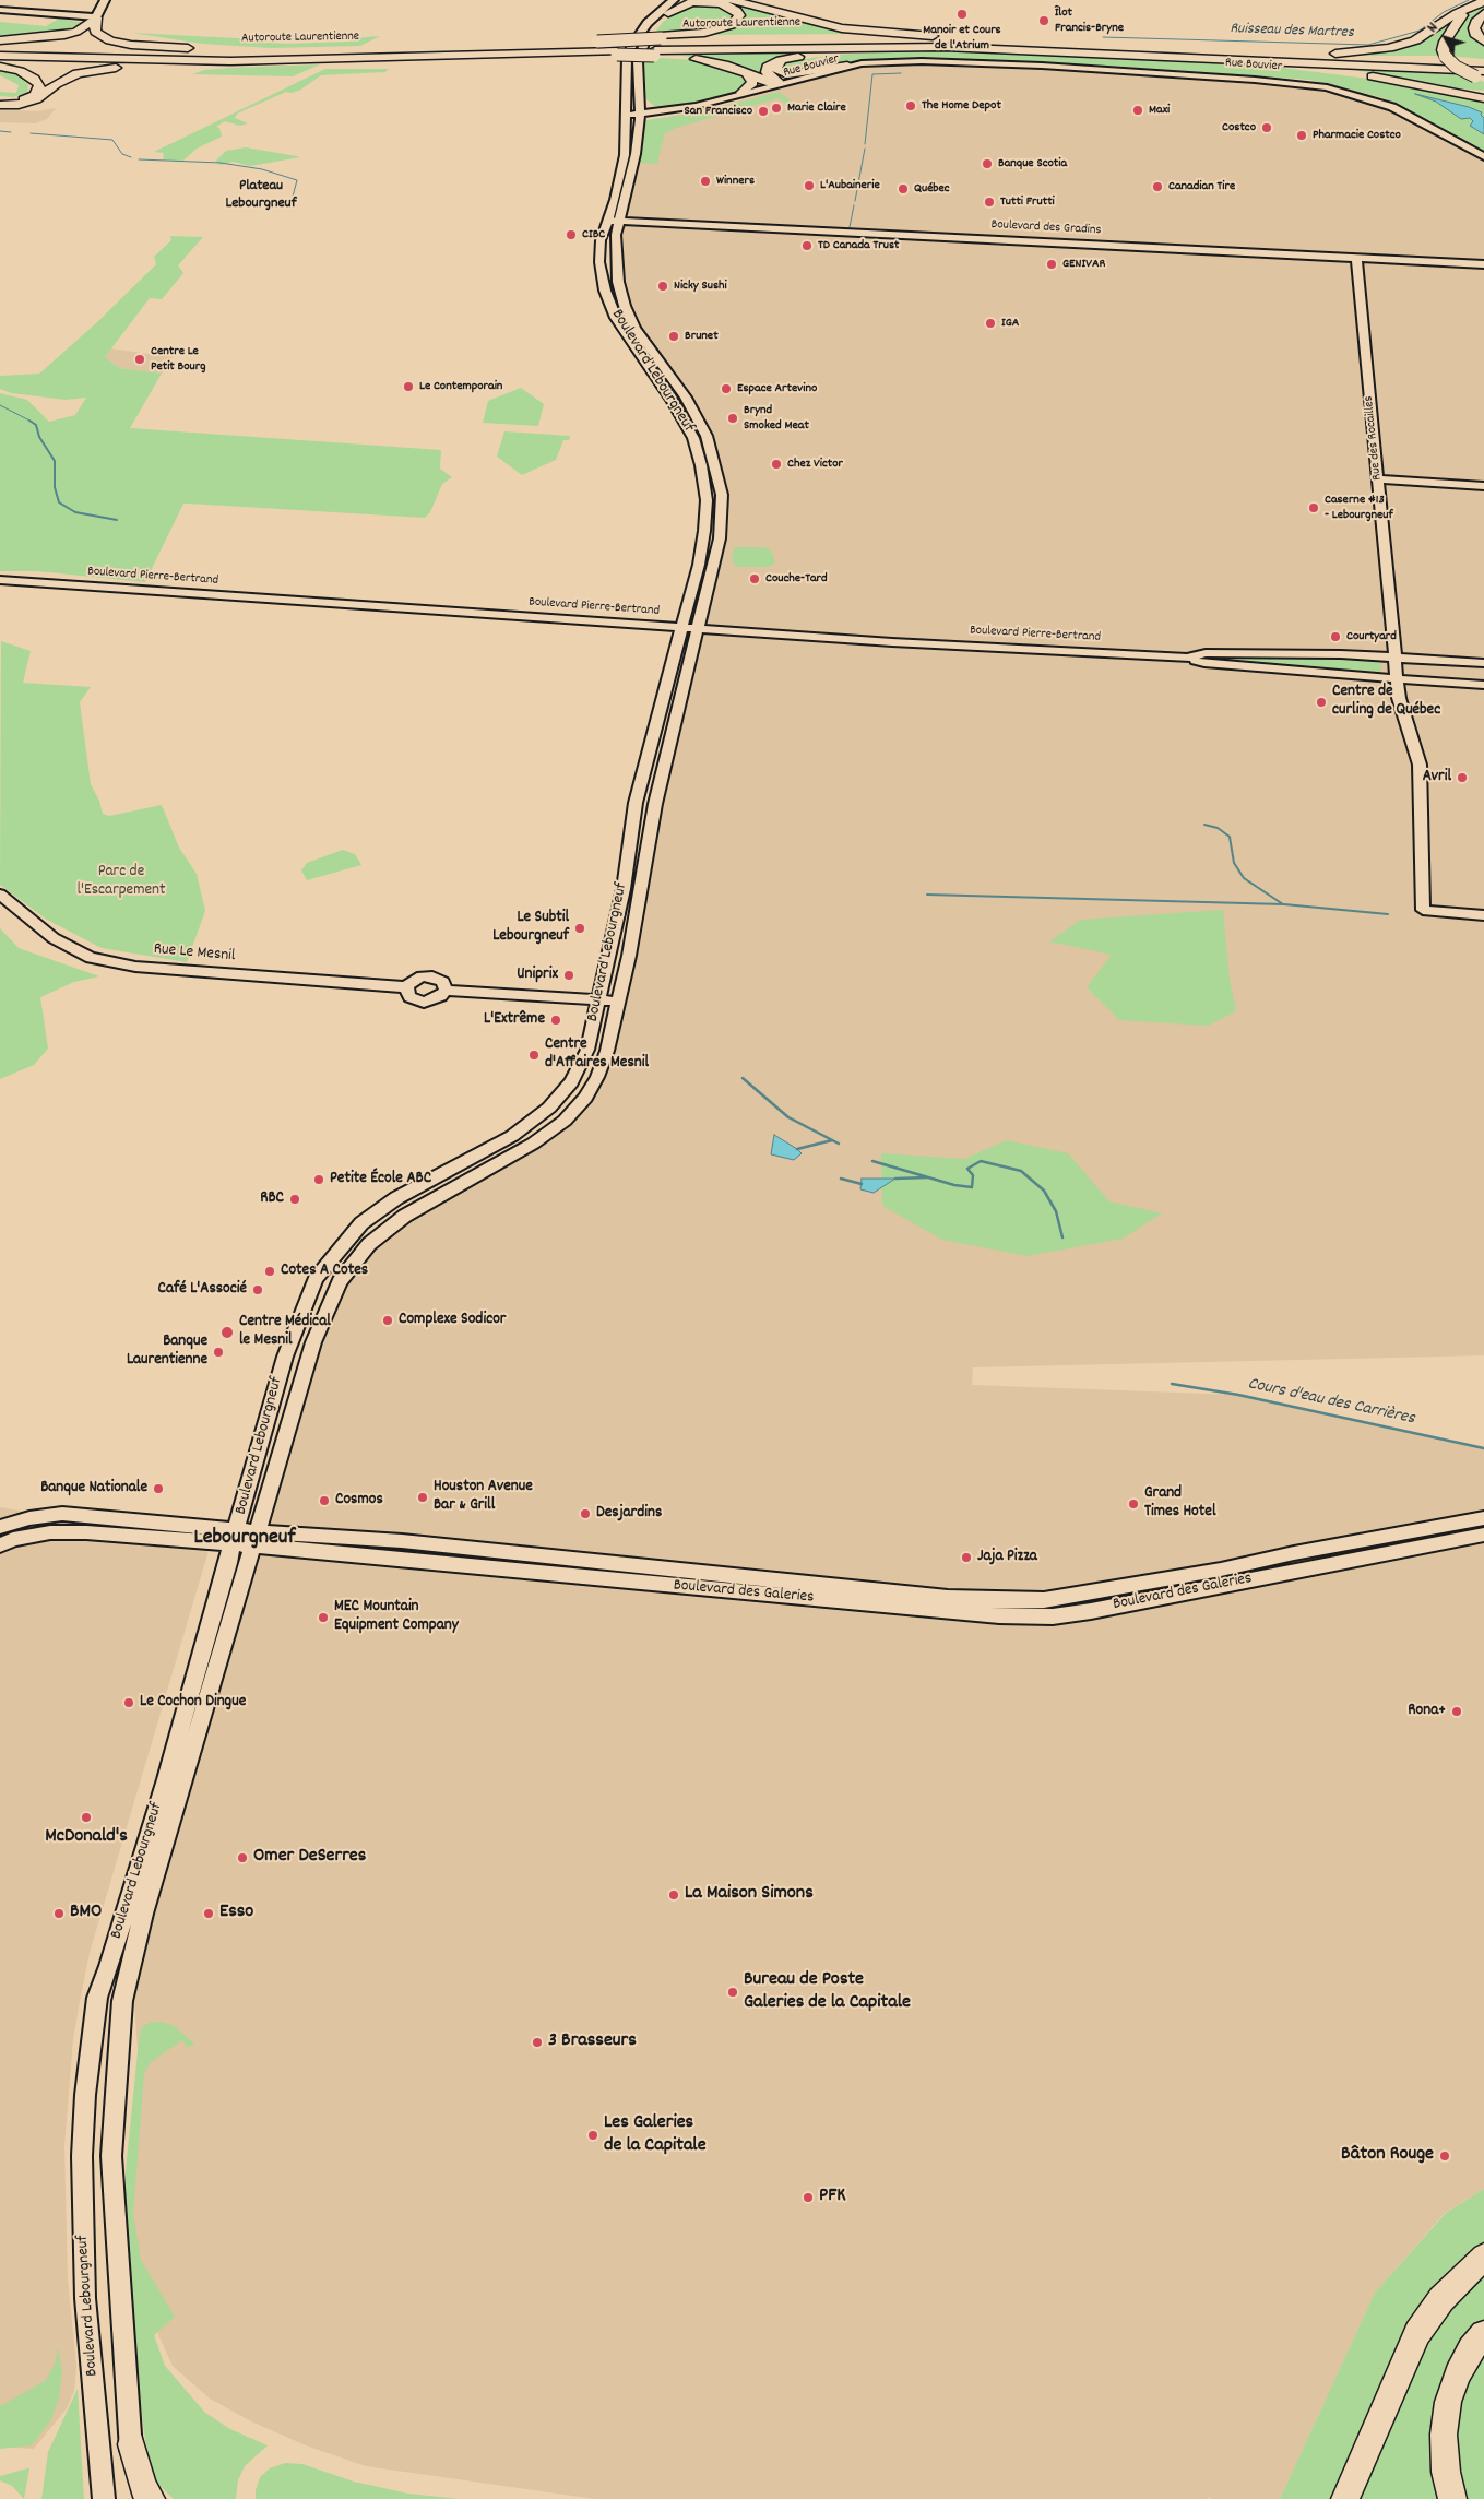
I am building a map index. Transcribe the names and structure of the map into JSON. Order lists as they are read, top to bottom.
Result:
{
  "streets": {
    "highway": ["Autoroute Laurentienne"],
    "main road": [
      "Rue Bouvier",
      "Boulevard des Gradins",
      "Boulevard Lebourgneuf",
      "Rue des Rocailles",
      "Boulevard Pierre-Bertrand",
      "Rue Le Mesnil",
      "Boulevard des Galeries"
    ]
  },
  "crossings": [
    ["Rue Bouvier", "Boulevard Lebourgneuf"],
    ["Boulevard des Gradins", "Boulevard Lebourgneuf"],
    ["Boulevard des Gradins", "Rue des Rocailles"],
    ["Boulevard Lebourgneuf", "Boulevard Pierre-Bertrand"],
    ["Boulevard Lebourgneuf", "Boulevard des Galeries"],
    ["Rue des Rocailles", "Boulevard Pierre-Bertrand"]
  ],
  "districts": ["Plateau Lebourgneuf", "Lebourgneuf"],
  "water": ["Ruisseau des Martres", "Cours d'eau des Carrières"],
  "parks": ["Parc de l'Escarpement"],
  "places": [
    "Manoir et Cours de l'Atrium",
    "Îlot Francis-Bryne",
    "The Home Depot",
    "Marie Claire",
    "Maxi",
    "San Francisco",
    "Costco",
    "Pharmacie Costco",
    "Banque Scotia",
    "Winners",
    "L'Aubainerie",
    "Canadian Tire",
    "Québec",
    "Tutti Frutti",
    "CIBC",
    "TD Canada Trust",
    "GENIVAR",
    "Nicky Sushi",
    "IGA",
    "Brunet",
    "Centre Le Petit Bourg",
    "Le Contemporain",
    "Espace Artevino",
    "Brynd Smoked Meat",
    "Chez Victor",
    "Caserne #13 - Lebourgneuf",
    "Couche-Tard",
    "Courtyard",
    "Centre de curling de Québec",
    "Avril",
    "Le Subtil Lebourgneuf",
    "Uniprix",
    "L'Extrême",
    "Centre d'Affaires Mesnil",
    "Petite École ABC",
    "RBC",
    "Cotes A Cotes",
    "Café L'Associé",
    "Complexe Sodicor",
    "Centre Médical le Mesnil",
    "Banque Laurentienne",
    "Banque Nationale",
    "Houston Avenue Bar & Grill",
    "Cosmos",
    "Grand Times Hotel",
    "Desjardins",
    "Jaja Pizza",
    "MEC Mountain Equipment Company",
    "Le Cochon Dingue",
    "Rona+",
    "McDonald's",
    "Omer DeSerres",
    "La Maison Simons",
    "BMO",
    "Esso",
    "Bureau de Poste Galeries de la Capitale",
    "3 Brasseurs",
    "Les Galeries de la Capitale",
    "Bâton Rouge",
    "PFK"
  ],
  "north": "top left"
}
